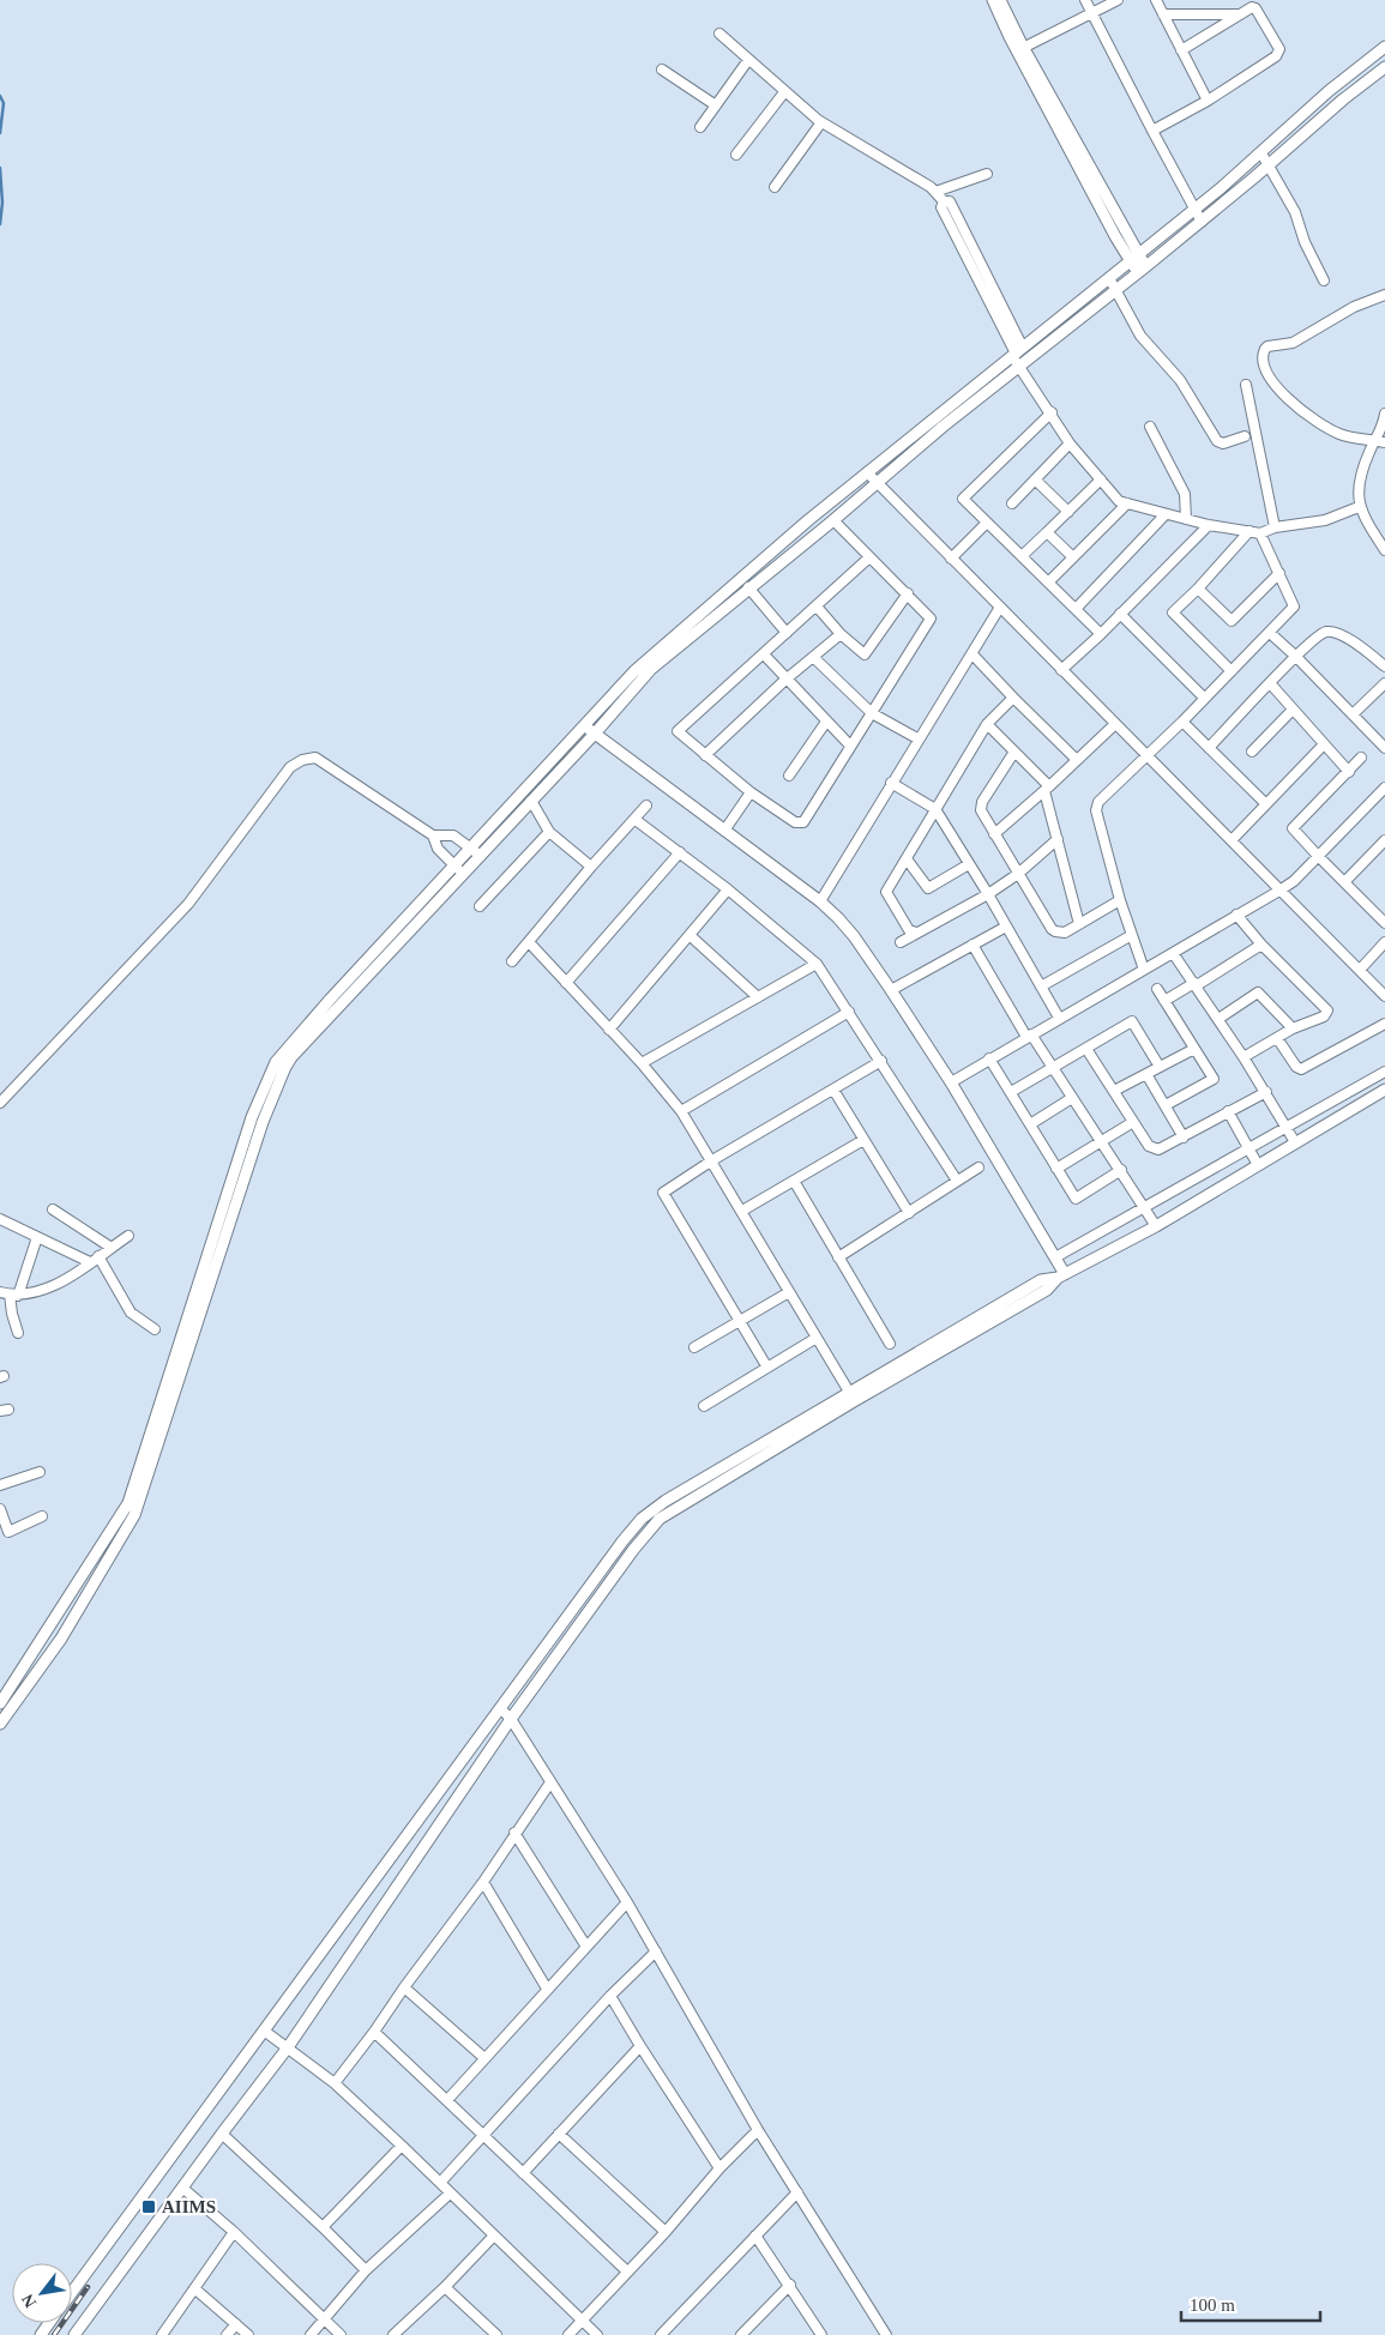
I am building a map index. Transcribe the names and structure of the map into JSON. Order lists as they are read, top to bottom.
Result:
{
  "places": {
    "transit": ["AIIMS"]
  },
  "scale_bar": "100 m",
  "north": "bottom left"
}
